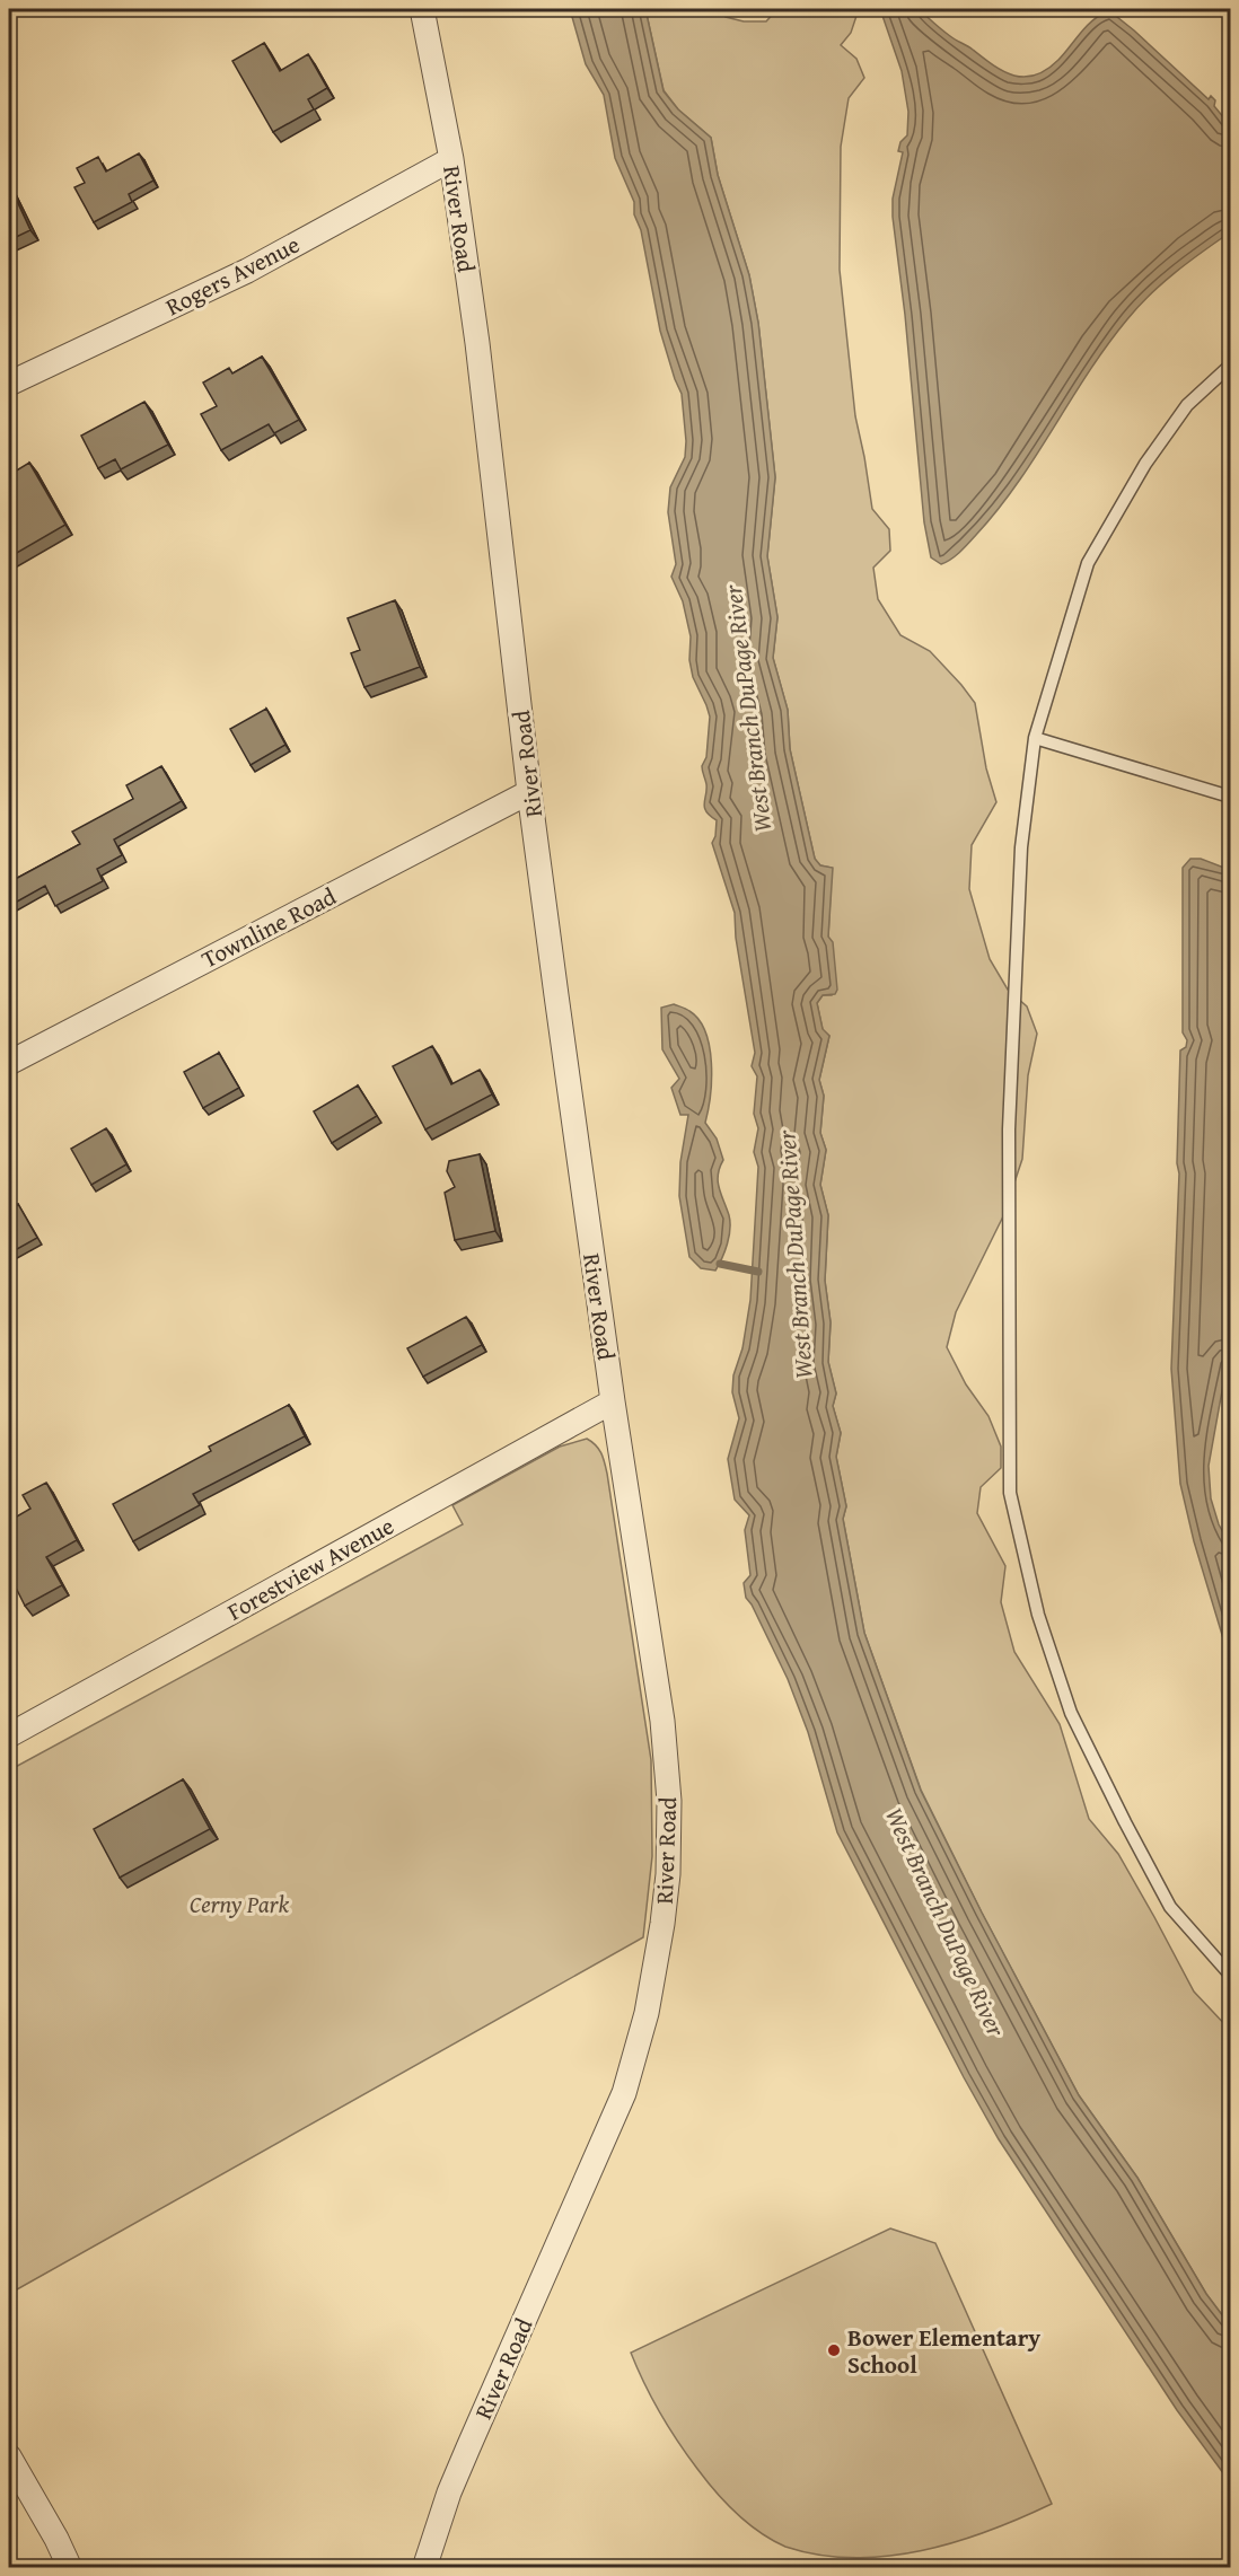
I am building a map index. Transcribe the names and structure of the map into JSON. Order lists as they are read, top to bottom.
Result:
{
  "streets": {
    "street": [
      "River Road",
      "Rogers Avenue",
      "Townline Road",
      "Forestview Avenue"
    ]
  },
  "crossings": [
    ["River Road", "Rogers Avenue"],
    ["River Road", "Townline Road"],
    ["River Road", "Forestview Avenue"]
  ],
  "water": ["West Branch DuPage River"],
  "parks": ["Cerny Park"],
  "places": ["Bower Elementary School"]
}
